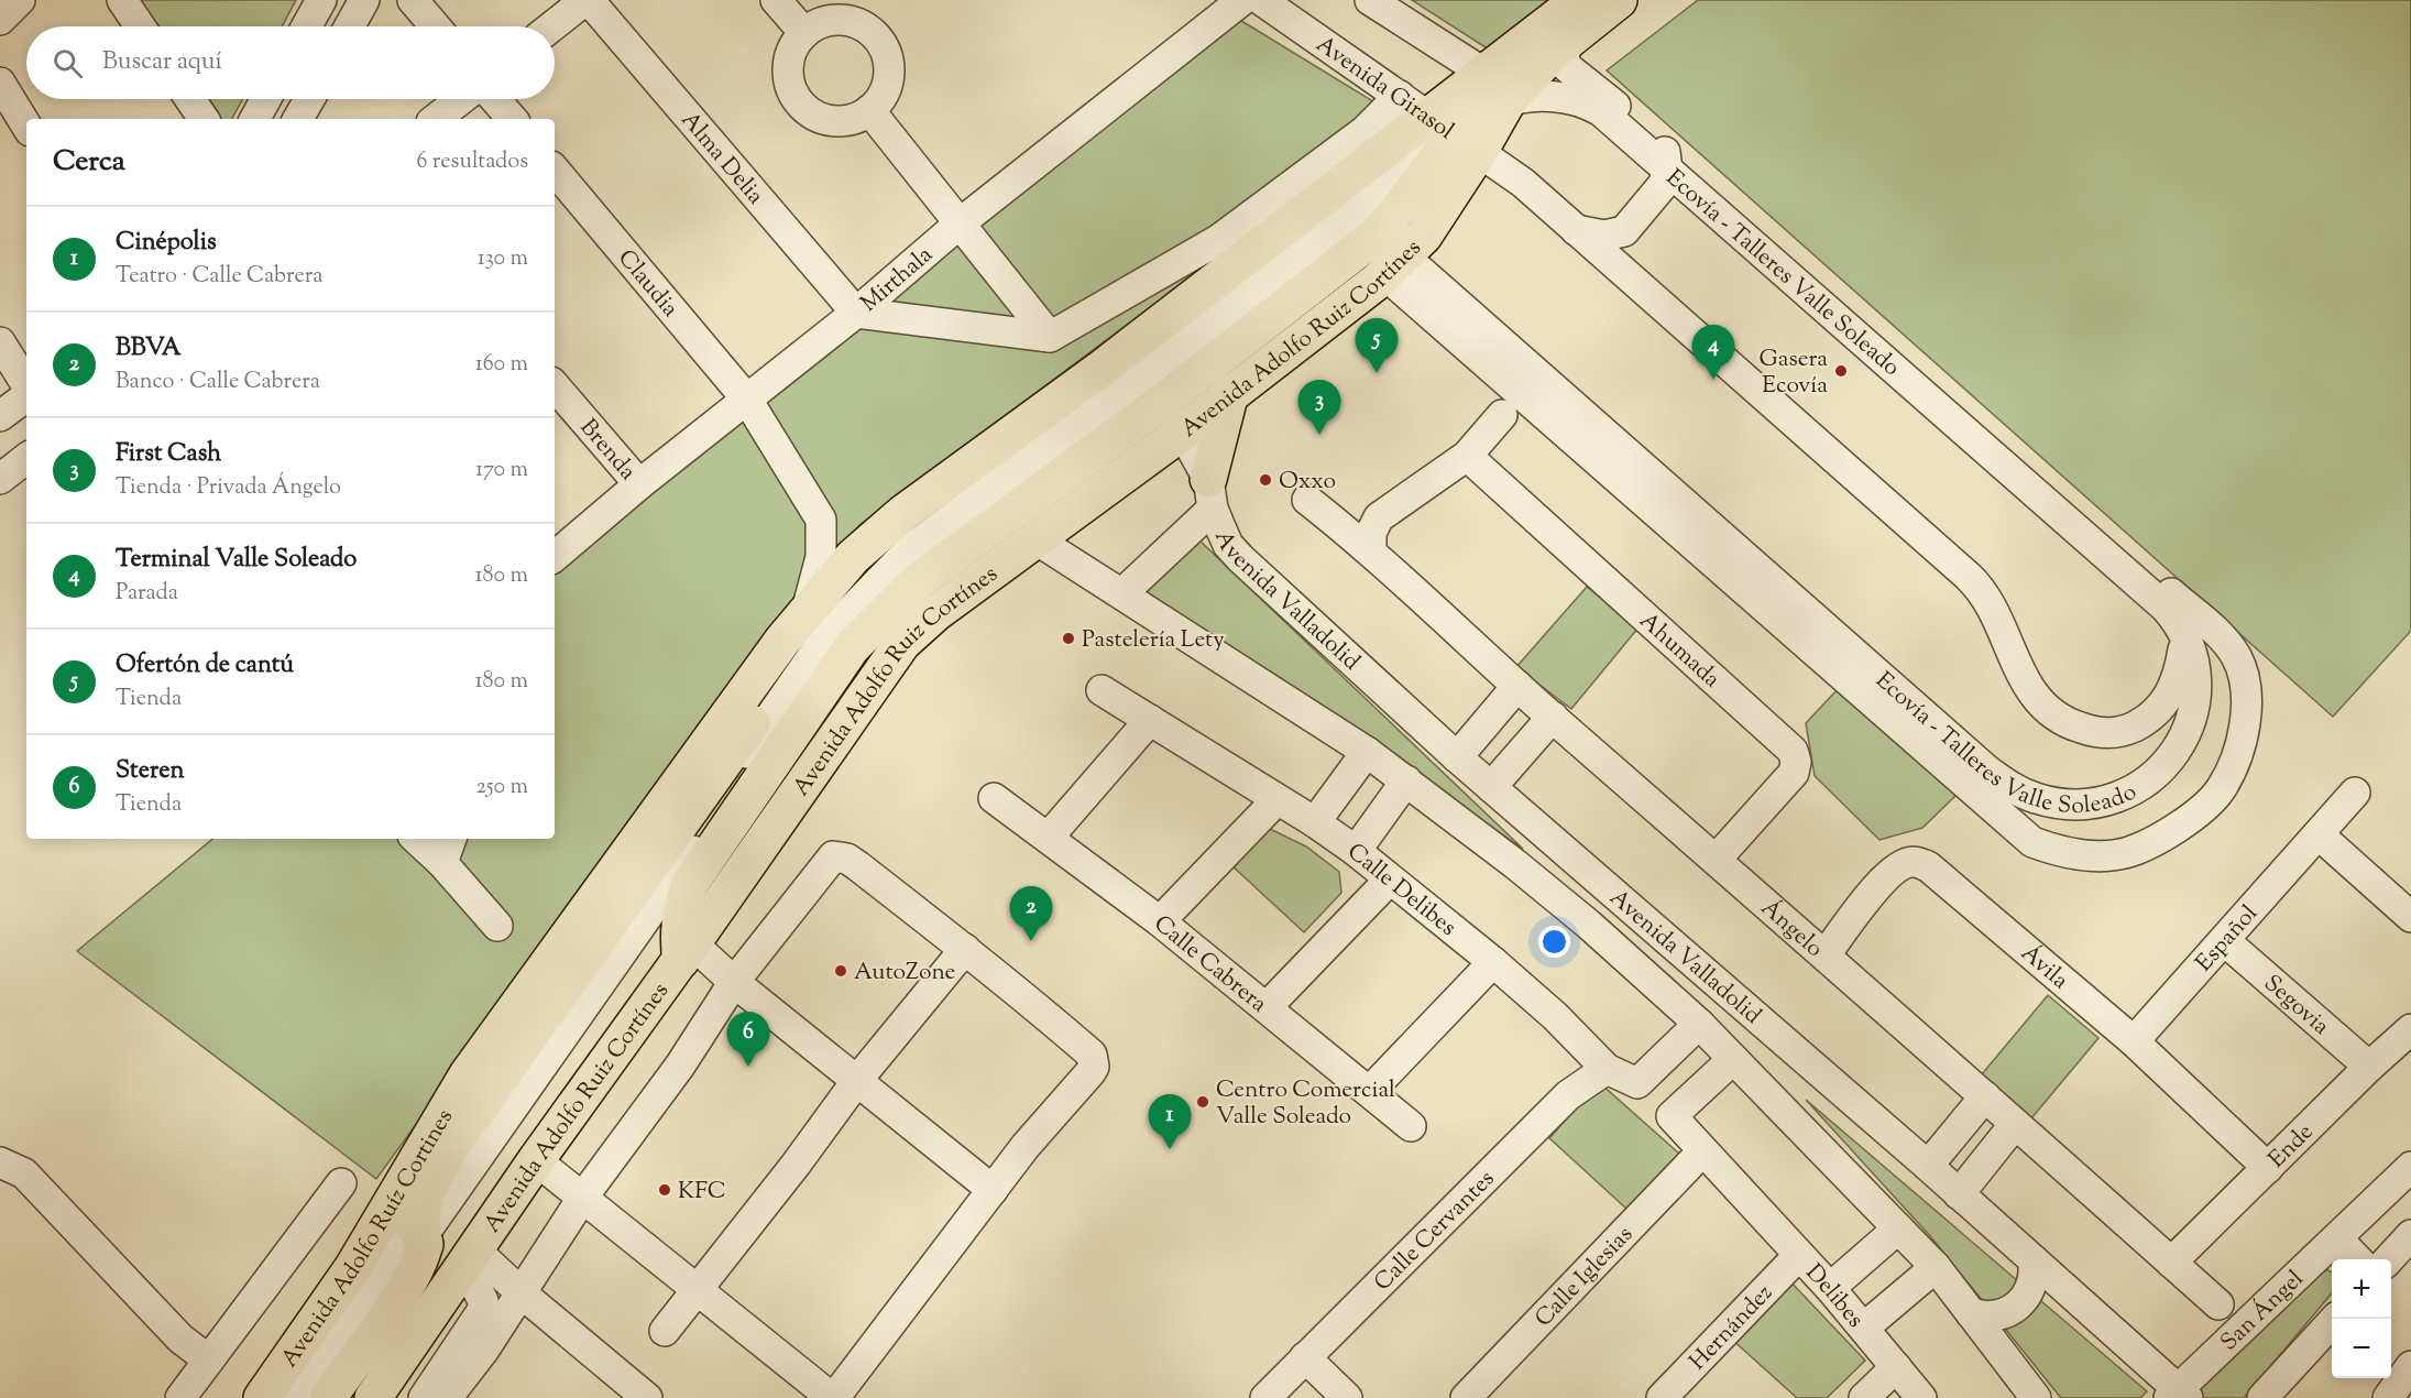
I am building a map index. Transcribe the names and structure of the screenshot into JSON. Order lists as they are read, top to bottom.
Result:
{
  "streets": {
    "main road": ["Avenida Adolfo Ruiz Cortínes", "Avenida Adolfo Ruíz Cortines"],
    "street": [
      "Avenida Girasol",
      "Alma Delia",
      "Ecovía - Talleres Valle Soleado",
      "Mirthala",
      "Claudia",
      "Brenda",
      "Avenida Valladolid",
      "Ahumada",
      "Calle Delibes",
      "Ángelo",
      "Español",
      "Calle Cabrera",
      "Ávila",
      "Segovia",
      "Ende",
      "Calle Cervantes",
      "Calle Iglesias",
      "Delibes",
      "San Ángel",
      "Hernández"
    ]
  },
  "crossings": [
    ["Avenida Girasol", "Ecovía - Talleres Valle Soleado"],
    ["Avenida Girasol", "Avenida Adolfo Ruiz Cortínes"],
    ["Alma Delia", "Mirthala"],
    ["Ecovía - Talleres Valle Soleado", "Avenida Adolfo Ruiz Cortínes"],
    ["Mirthala", "Claudia"],
    ["Mirthala", "Brenda"],
    ["Claudia", "Avenida Adolfo Ruiz Cortínes"],
    ["Avenida Adolfo Ruiz Cortínes", "Avenida Valladolid"],
    ["Avenida Adolfo Ruiz Cortínes", "Avenida Adolfo Ruíz Cortines"],
    ["Avenida Valladolid", "Calle Delibes"],
    ["Avenida Valladolid", "San Ángel"],
    ["Ahumada", "Ángelo"],
    ["Calle Delibes", "Calle Cervantes"],
    ["Ángelo", "Ávila"],
    ["Ángelo", "Ende"],
    ["Español", "Ávila"],
    ["Español", "Segovia"],
    ["Ávila", "Ende"],
    ["Segovia", "Ende"],
    ["Calle Iglesias", "Delibes"],
    ["Delibes", "Hernández"]
  ],
  "places": [
    "Gasera Ecovía",
    "Oxxo",
    "Pastelería Lety",
    "AutoZone",
    "Centro Comercial Valle Soleado",
    "KFC"
  ],
  "page": {
    "search": "Buscar aquí",
    "heading": ["Cerca", "6 resultados"],
    "list": [
      {
        "mark": "1",
        "name": "Cinépolis",
        "note": "Teatro · Calle Cabrera",
        "value": "130 m"
      },
      {
        "mark": "2",
        "name": "BBVA",
        "note": "Banco · Calle Cabrera",
        "value": "160 m"
      },
      {
        "mark": "3",
        "name": "First Cash",
        "note": "Tienda · Privada Ángelo",
        "value": "170 m"
      },
      {
        "mark": "4",
        "name": "Terminal Valle Soleado",
        "note": "Parada",
        "value": "180 m"
      },
      {
        "mark": "5",
        "name": "Ofertón de cantú",
        "note": "Tienda",
        "value": "180 m"
      },
      {
        "mark": "6",
        "name": "Steren",
        "note": "Tienda",
        "value": "250 m"
      }
    ],
    "pins": [
      "5",
      "4",
      "3",
      "2",
      "6",
      "1"
    ],
    "map_buttons": ["+", "−"]
  }
}
